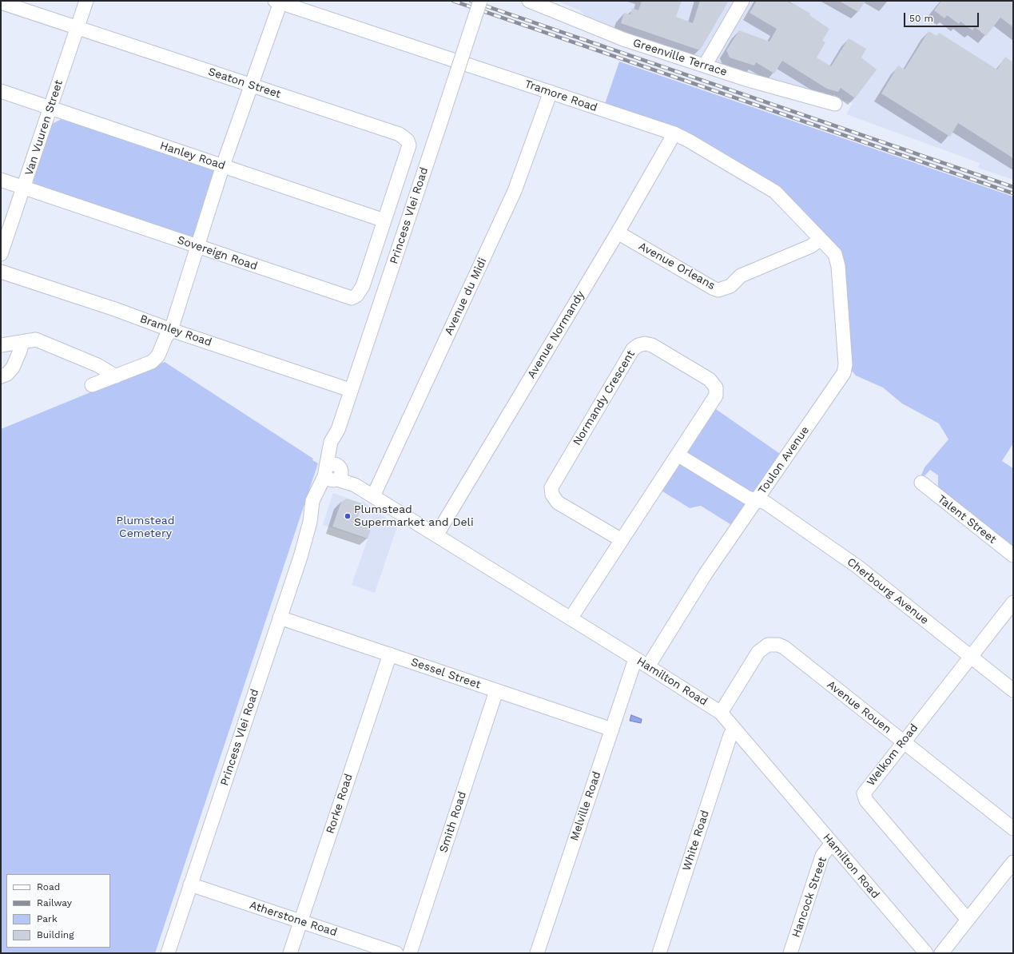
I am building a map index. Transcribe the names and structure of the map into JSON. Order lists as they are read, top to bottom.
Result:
{
  "streets": {
    "street": [
      "Greenville Terrace",
      "Seaton Street",
      "Tramore Road",
      "Van Vuuren Street",
      "Hanley Road",
      "Princess Vlei Road",
      "Sovereign Road",
      "Avenue Orleans",
      "Avenue du Midi",
      "Bramley Road",
      "Avenue Normandy",
      "Normandy Crescent",
      "Toulon Avenue",
      "Talent Street",
      "Cherbourg Avenue",
      "Sessel Street",
      "Hamilton Road",
      "Avenue Rouen",
      "Welkom Road",
      "Rorke Road",
      "Melville Road",
      "Smith Road",
      "White Road",
      "Hancock Street",
      "Atherstone Road"
    ]
  },
  "crossings": [
    ["Seaton Street", "Van Vuuren Street"],
    ["Seaton Street", "Hanley Road"],
    ["Seaton Street", "Sovereign Road"],
    ["Tramore Road", "Avenue Orleans"],
    ["Tramore Road", "Avenue du Midi"],
    ["Tramore Road", "Avenue Normandy"],
    ["Tramore Road", "Toulon Avenue"],
    ["Van Vuuren Street", "Hanley Road"],
    ["Van Vuuren Street", "Sovereign Road"],
    ["Hanley Road", "Sovereign Road"],
    ["Princess Vlei Road", "Bramley Road"],
    ["Princess Vlei Road", "Sessel Street"],
    ["Princess Vlei Road", "Hamilton Road"],
    ["Princess Vlei Road", "Atherstone Road"],
    ["Avenue Orleans", "Avenue Normandy"],
    ["Avenue Orleans", "Toulon Avenue"],
    ["Avenue du Midi", "Hamilton Road"],
    ["Avenue Normandy", "Hamilton Road"],
    ["Normandy Crescent", "Hamilton Road"],
    ["Toulon Avenue", "Cherbourg Avenue"],
    ["Toulon Avenue", "Hamilton Road"],
    ["Cherbourg Avenue", "Welkom Road"],
    ["Sessel Street", "Rorke Road"],
    ["Sessel Street", "Melville Road"],
    ["Sessel Street", "Smith Road"],
    ["Hamilton Road", "Avenue Rouen"],
    ["Hamilton Road", "Melville Road"],
    ["Hamilton Road", "White Road"],
    ["Hamilton Road", "Hancock Street"],
    ["Avenue Rouen", "Welkom Road"],
    ["Rorke Road", "Atherstone Road"]
  ],
  "parks": ["Plumstead Cemetery"],
  "places": ["Plumstead Supermarket and Deli"],
  "legend": [
    "Road",
    "Railway",
    "Park",
    "Building"
  ],
  "scale_bar": "50 m"
}
